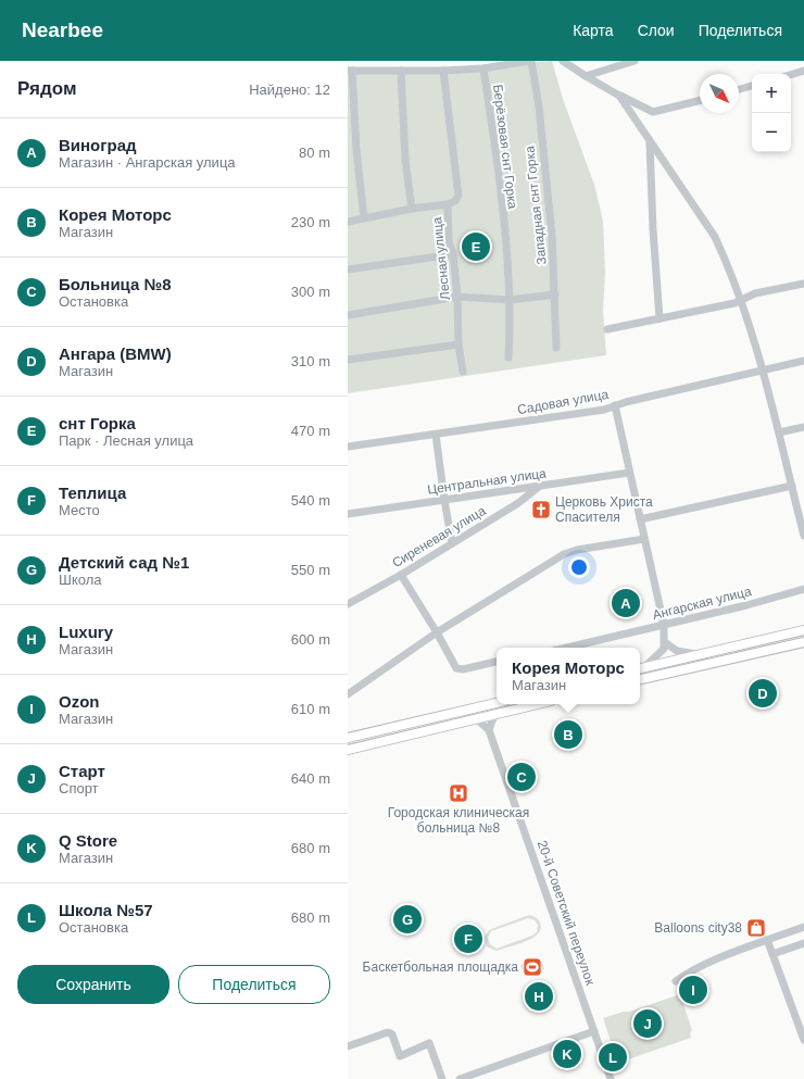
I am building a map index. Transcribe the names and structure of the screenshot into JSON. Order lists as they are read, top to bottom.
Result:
{
  "streets": {
    "street": [
      "Берёзовая снт Горка",
      "Западная снт Горка",
      "Лесная улица",
      "Садовая улица",
      "Центральная улица",
      "Сиреневая улица",
      "Ангарская улица",
      "20-й Советский переулок"
    ]
  },
  "crossings": [
    ["Центральная улица", "Сиреневая улица"]
  ],
  "places": {
    "church": ["Церковь Христа Спасителя"],
    "hospital": ["Городская клиническая больница №8"],
    "shop": ["Balloons city38"],
    "sports": ["Баскетбольная площадка"]
  },
  "north": "bottom right",
  "page": {
    "header": "Nearbee",
    "nav": ["Карта", "Слои", "Поделиться"],
    "heading": ["Рядом", "Найдено: 12"],
    "map_buttons": ["+", "−"],
    "list": [
      {
        "mark": "A",
        "name": "Виноград",
        "note": "Магазин · Ангарская улица",
        "value": "80 m"
      },
      {
        "mark": "B",
        "name": "Корея Моторс",
        "note": "Магазин",
        "value": "230 m"
      },
      {
        "mark": "C",
        "name": "Больница №8",
        "note": "Остановка",
        "value": "300 m"
      },
      {
        "mark": "D",
        "name": "Ангара (BMW)",
        "note": "Магазин",
        "value": "310 m"
      },
      {
        "mark": "E",
        "name": "снт Горка",
        "note": "Парк · Лесная улица",
        "value": "470 m"
      },
      {
        "mark": "F",
        "name": "Теплица",
        "note": "Место",
        "value": "540 m"
      },
      {
        "mark": "G",
        "name": "Детский сад №1",
        "note": "Школа",
        "value": "550 m"
      },
      {
        "mark": "H",
        "name": "Luxury",
        "note": "Магазин",
        "value": "600 m"
      },
      {
        "mark": "I",
        "name": "Ozon",
        "note": "Магазин",
        "value": "610 m"
      },
      {
        "mark": "J",
        "name": "Старт",
        "note": "Спорт",
        "value": "640 m"
      },
      {
        "mark": "K",
        "name": "Q Store",
        "note": "Магазин",
        "value": "680 m"
      },
      {
        "mark": "L",
        "name": "Школа №57",
        "note": "Остановка",
        "value": "680 m"
      }
    ],
    "pins": [
      "E",
      "A",
      "D",
      "B",
      "C",
      "G",
      "F",
      "I",
      "H",
      "J",
      "K",
      "L"
    ],
    "popup": ["Корея Моторс", "Магазин"],
    "buttons": ["Сохранить", "Поделиться"]
  }
}
